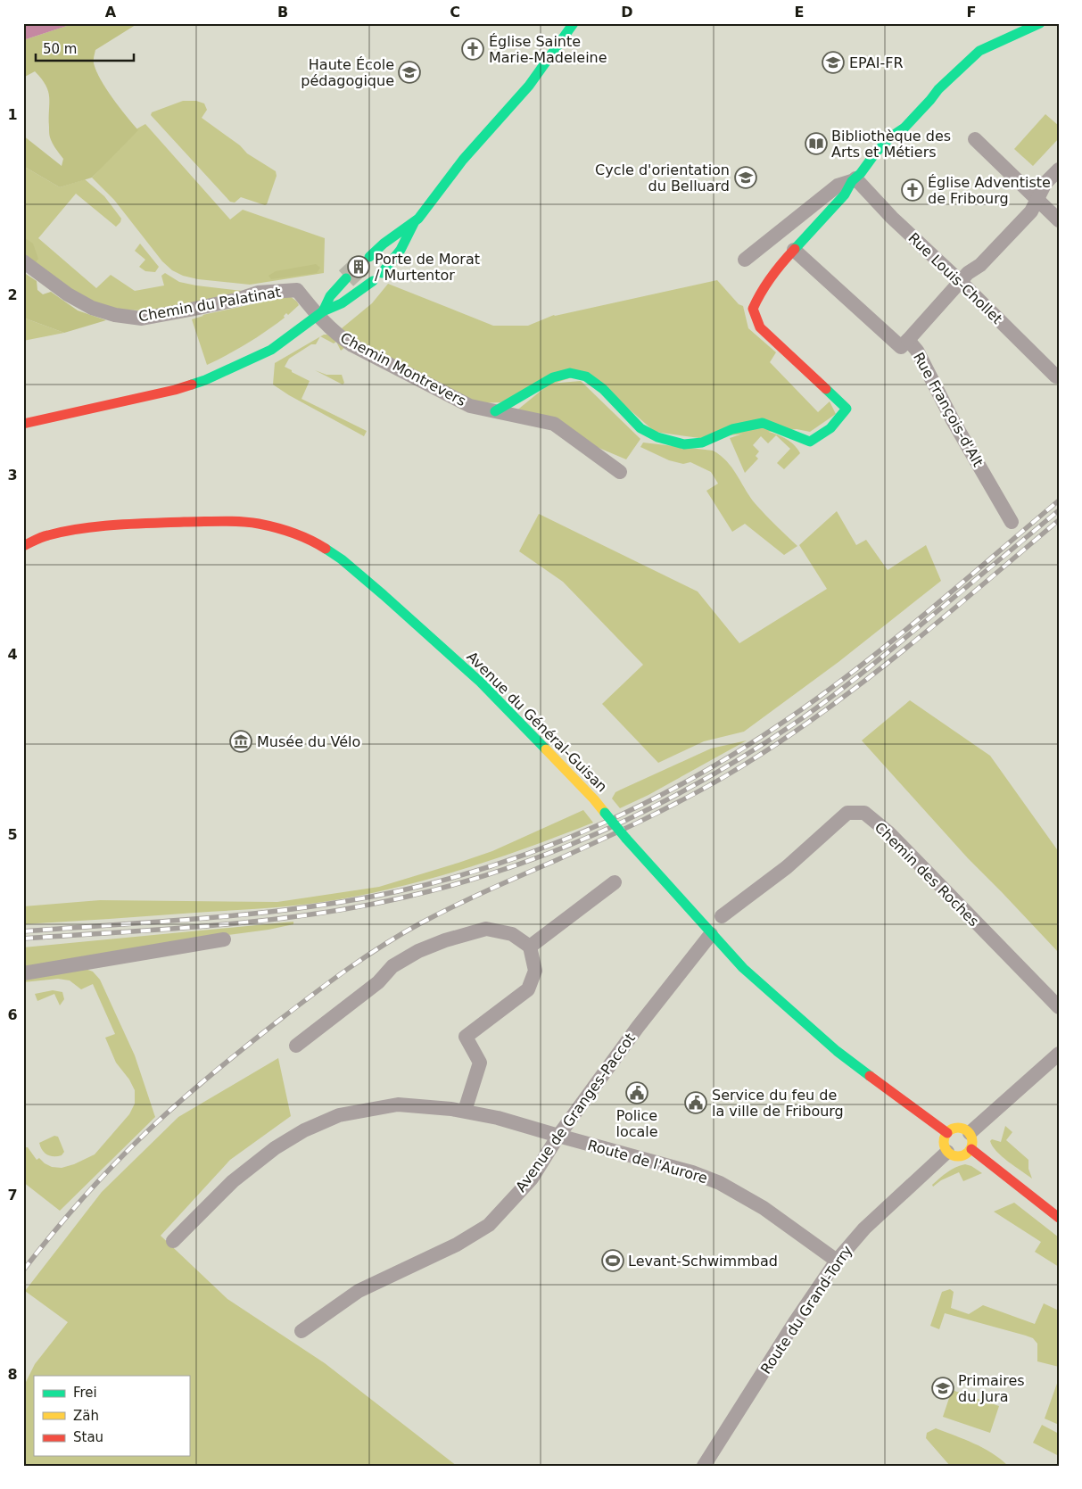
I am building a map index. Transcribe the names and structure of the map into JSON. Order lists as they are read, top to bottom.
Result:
{
  "streets": {
    "main road": ["Avenue du Général-Guisan"],
    "street": [
      "Rue Louis-Chollet",
      "Chemin du Palatinat",
      "Chemin Montrevers",
      "Rue François-d'Alt",
      "Chemin des Roches",
      "Avenue de Granges-Paccot",
      "Route de l'Aurore",
      "Route du Grand-Torry"
    ]
  },
  "crossings": [
    ["Chemin du Palatinat", "Chemin Montrevers"],
    ["Avenue du Général-Guisan", "Avenue de Granges-Paccot"],
    ["Avenue du Général-Guisan", "Route du Grand-Torry"],
    ["Avenue de Granges-Paccot", "Route de l'Aurore"],
    ["Route de l'Aurore", "Route du Grand-Torry"]
  ],
  "places": {
    "church": ["Église Sainte Marie-Madeleine", "Église Adventiste de Fribourg"],
    "school or university": [
      "EPAI-FR",
      "Haute École pédagogique",
      "Cycle d'orientation du Belluard",
      "Primaires du Jura"
    ],
    "library": ["Bibliothèque des Arts et Métiers"],
    "building": ["Porte de Morat / Murtentor"],
    "museum": ["Musée du Vélo"],
    "public building": ["Police locale", "Service du feu de la ville de Fribourg"],
    "sports": ["Levant-Schwimmbad"]
  },
  "legend": ["Frei", "Zäh", "Stau"],
  "scale_bar": "50 m",
  "grid": {
    "columns": [
      "A",
      "B",
      "C",
      "D",
      "E",
      "F"
    ],
    "rows": [
      "1",
      "2",
      "3",
      "4",
      "5",
      "6",
      "7",
      "8"
    ]
  }
}
